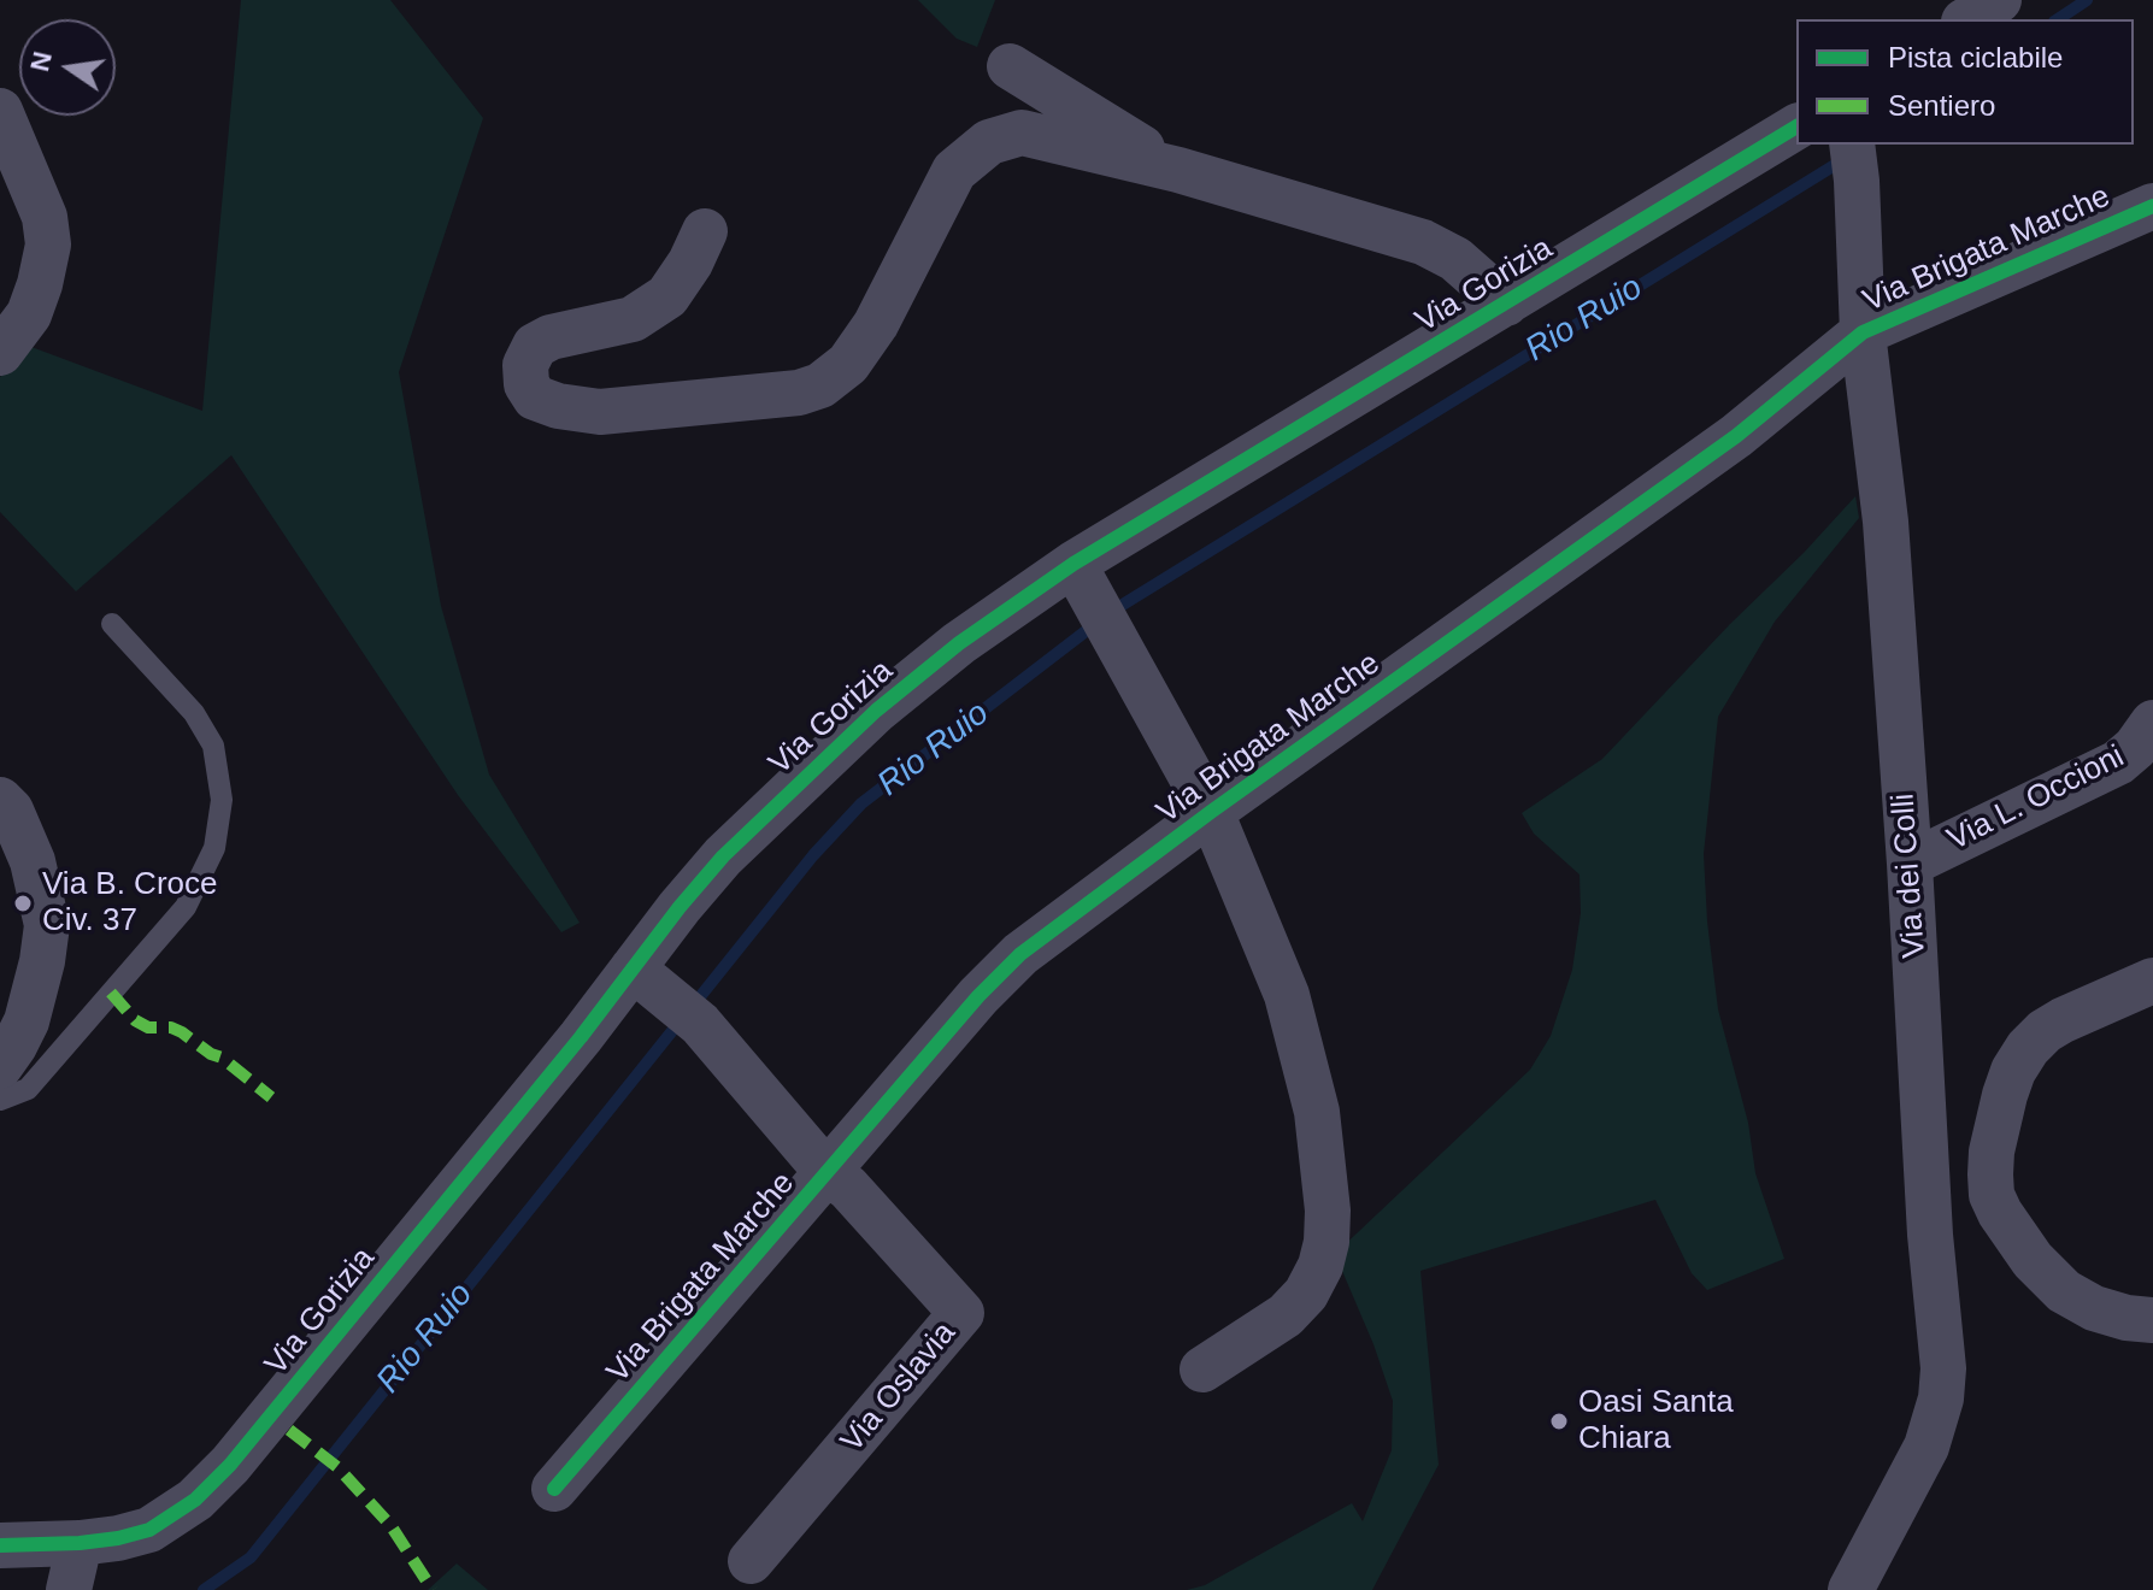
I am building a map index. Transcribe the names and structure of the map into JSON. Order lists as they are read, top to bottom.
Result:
{
  "streets": {
    "street": [
      "Via Brigata Marche",
      "Via Gorizia",
      "Via L. Occioni",
      "Via dei Colli",
      "Via Oslavia"
    ]
  },
  "crossings": [
    ["Via Brigata Marche", "Via dei Colli"],
    ["Via Brigata Marche", "Via Oslavia"],
    ["Via Gorizia", "Via Oslavia"],
    ["Via L. Occioni", "Via dei Colli"]
  ],
  "water": ["Rio Ruio"],
  "places": ["Via B. Croce Civ. 37", "Oasi Santa Chiara"],
  "legend": ["Pista ciclabile", "Sentiero"],
  "north": "left"
}
